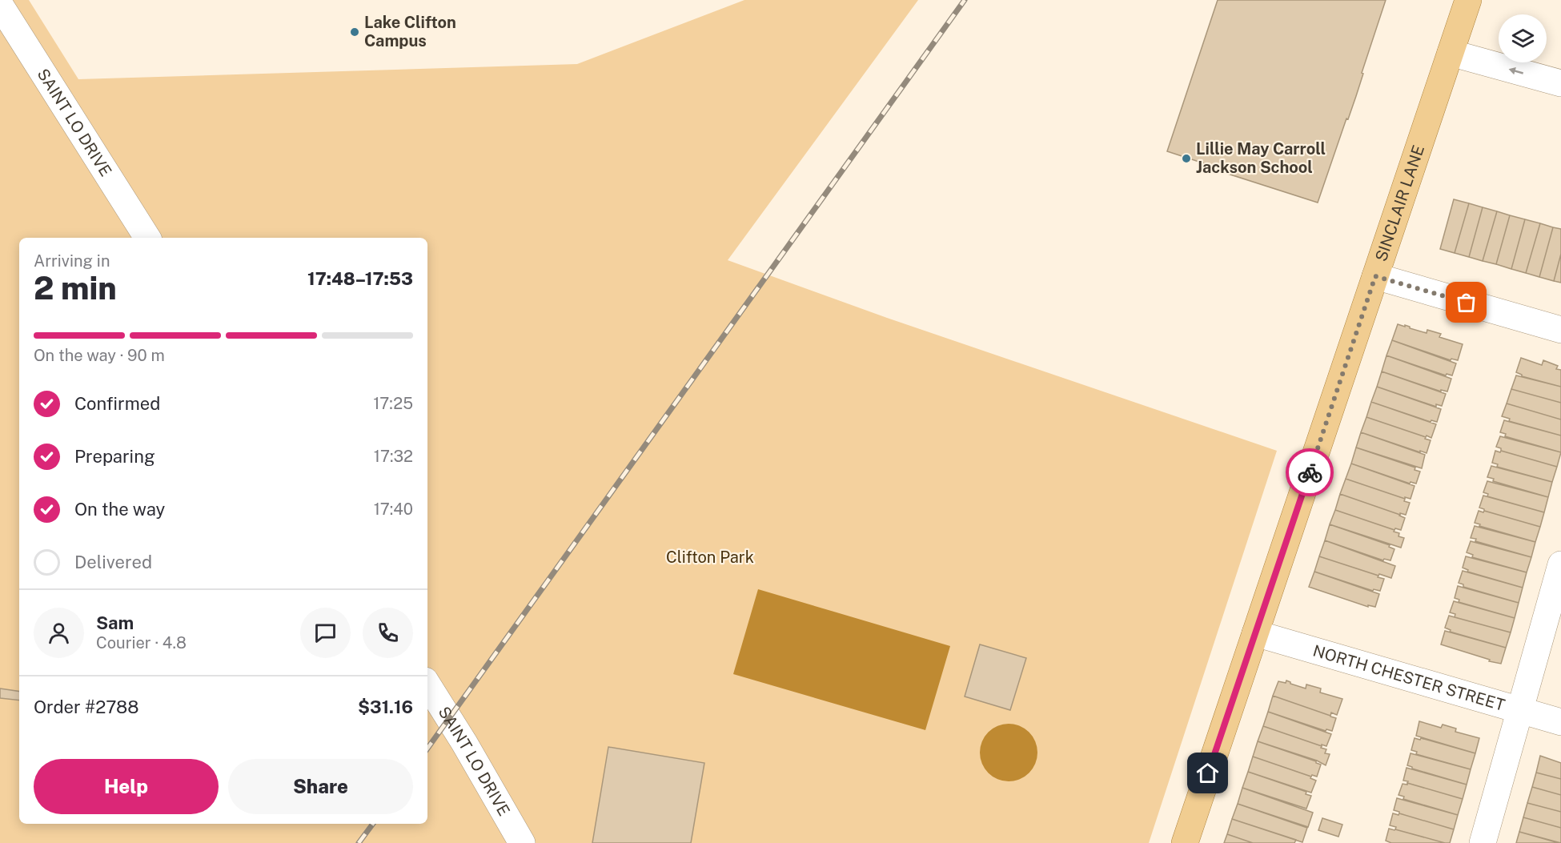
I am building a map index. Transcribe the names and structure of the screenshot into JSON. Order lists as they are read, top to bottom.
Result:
{
  "streets": {
    "main road": ["SINCLAIR LANE"],
    "street": ["SAINT LO DRIVE", "NORTH CHESTER STREET"]
  },
  "crossings": [
    ["SINCLAIR LANE", "NORTH CHESTER STREET"]
  ],
  "parks": ["Clifton Park"],
  "places": ["Lake Clifton Campus", "Lillie May Carroll Jackson School"],
  "page": {
    "heading": ["2 min", "Arriving in", "17:48–17:53"],
    "panel": [
      "Sam",
      "Courier · 4.8",
      "Order #2788",
      "$31.16"
    ],
    "bar": "On the way · 90 m",
    "list": [
      ["Confirmed", "17:25"],
      ["Preparing", "17:32"],
      ["On the way", "17:40"],
      "Delivered"
    ],
    "buttons": ["Help", "Share"]
  }
}
